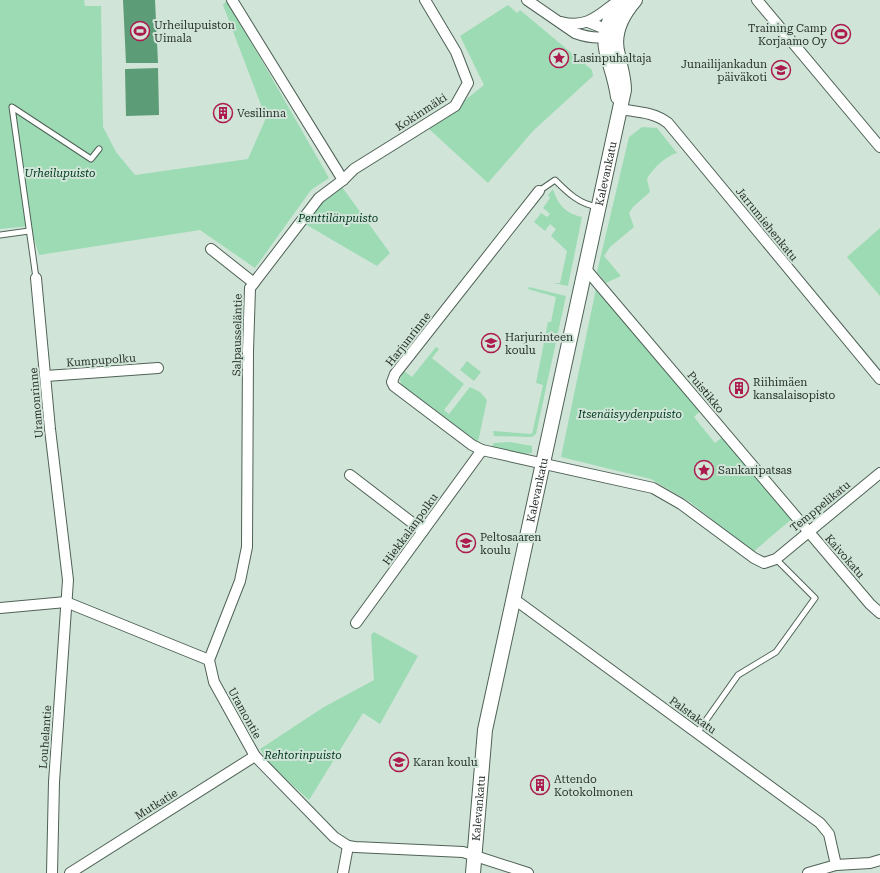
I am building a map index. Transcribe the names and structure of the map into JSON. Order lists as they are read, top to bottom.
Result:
{
  "streets": {
    "street": [
      "Kokinmäki",
      "Kalevankatu",
      "Jarrumiehenkatu",
      "Salpausseläntie",
      "Harjunrinne",
      "Kumpupolku",
      "Puistikko",
      "Uramonrinne",
      "Temppelikatu",
      "Hiekkalanpolku",
      "Kaivokatu",
      "Uramontie",
      "Palstakatu",
      "Louhelantie",
      "Mutkatie"
    ]
  },
  "crossings": [
    ["Kokinmäki", "Salpausseläntie"],
    ["Kalevankatu", "Jarrumiehenkatu"],
    ["Kalevankatu", "Harjunrinne"],
    ["Kalevankatu", "Puistikko"],
    ["Kalevankatu", "Palstakatu"],
    ["Salpausseläntie", "Uramontie"],
    ["Harjunrinne", "Hiekkalanpolku"],
    ["Kumpupolku", "Uramonrinne"],
    ["Puistikko", "Temppelikatu"],
    ["Puistikko", "Kaivokatu"],
    ["Uramonrinne", "Louhelantie"],
    ["Temppelikatu", "Kaivokatu"],
    ["Uramontie", "Mutkatie"]
  ],
  "parks": [
    "Urheilupuisto",
    "Penttilänpuisto",
    "Itsenäisyydenpuisto",
    "Rehtorinpuisto"
  ],
  "places": {
    "sports": ["Urheilupuiston Uimala", "Training Camp Korjaamo Oy"],
    "place": ["Lasinpuhaltaja", "Sankaripatsas"],
    "school or university": [
      "Junailijankadun päiväkoti",
      "Harjurinteen koulu",
      "Peltosaaren koulu",
      "Karan koulu"
    ],
    "building": ["Vesilinna", "Riihimäen kansalaisopisto", "Attendo Kotokolmonen"]
  }
}
